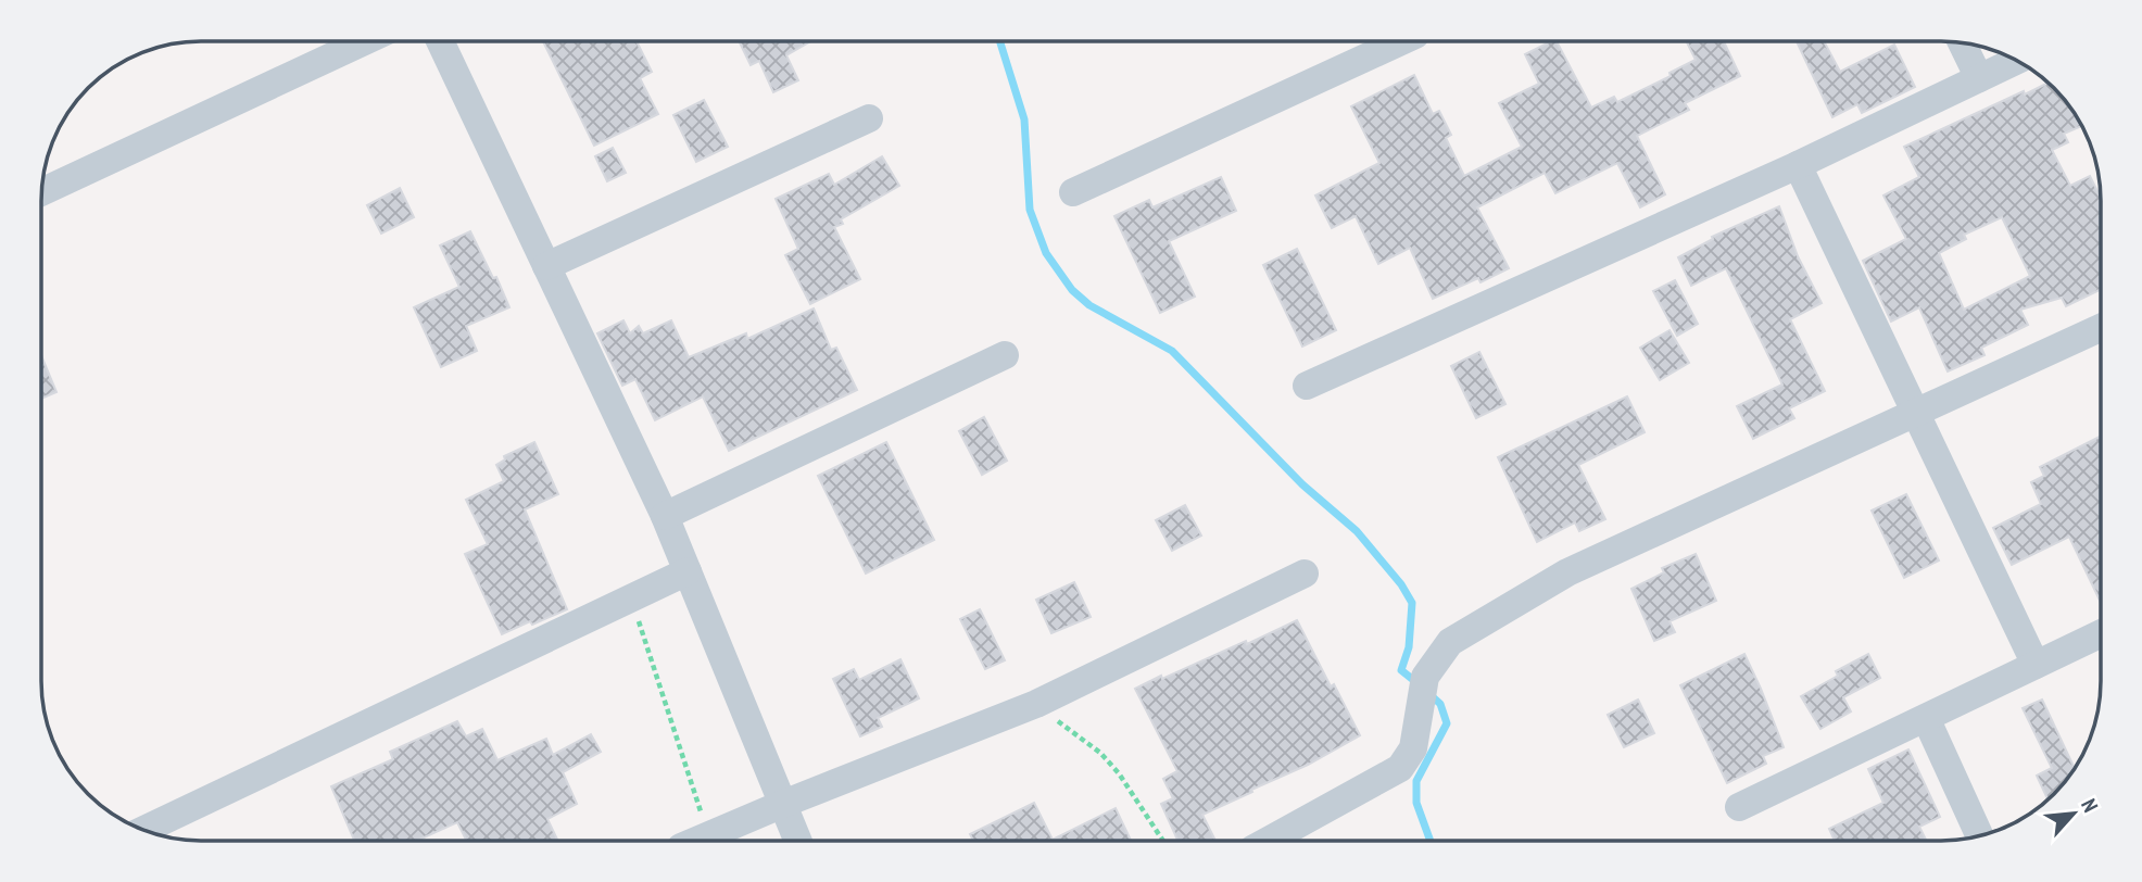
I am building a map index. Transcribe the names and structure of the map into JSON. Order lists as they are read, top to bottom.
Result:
{
  "north": "top right"
}
